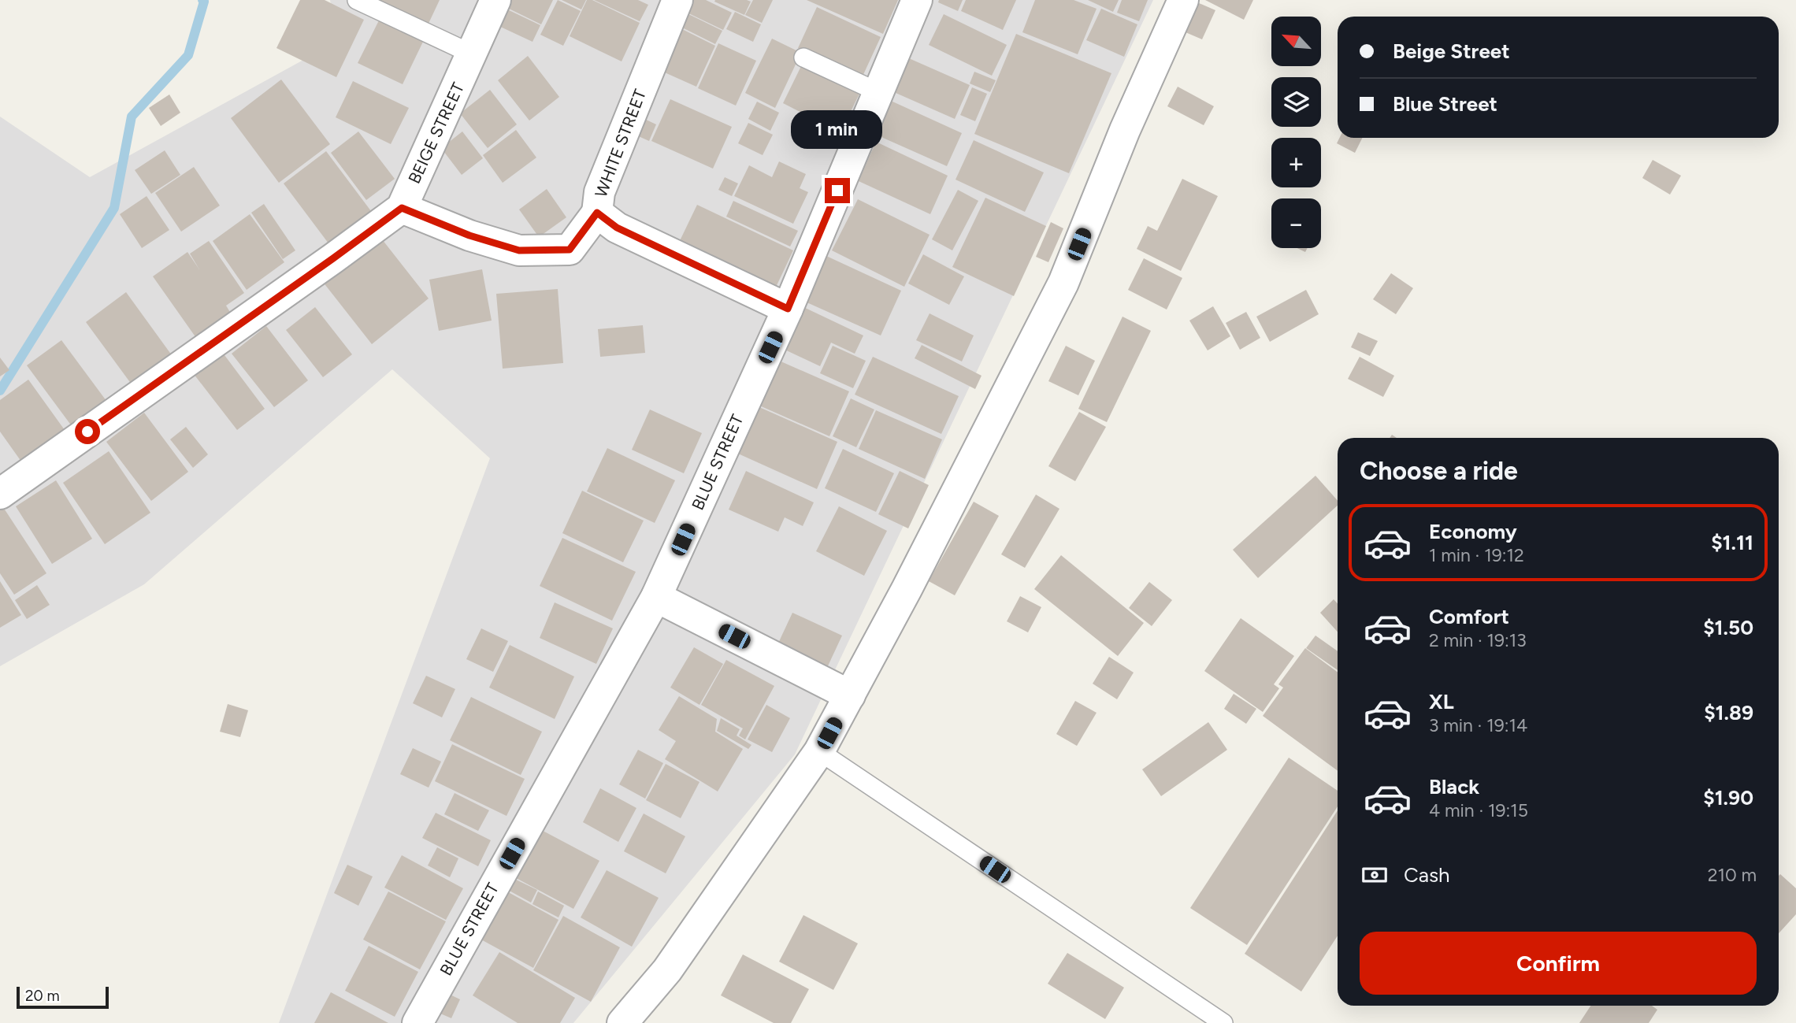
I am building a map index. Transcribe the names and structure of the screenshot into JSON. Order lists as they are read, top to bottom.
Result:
{
  "streets": {
    "street": ["BEIGE STREET", "WHITE STREET", "BLUE STREET"]
  },
  "crossings": [
    ["WHITE STREET", "BLUE STREET"]
  ],
  "scale_bar": "20 m",
  "north": "top left",
  "page": {
    "map_buttons": ["+", "−"],
    "banner": ["Beige Street", "Blue Street"],
    "bubble": "1 min",
    "heading": "Choose a ride",
    "list": [
      {
        "name": "Economy",
        "note": "1 min · 19:12",
        "value": "$1.11"
      },
      {
        "name": "Comfort",
        "note": "2 min · 19:13",
        "value": "$1.50"
      },
      {
        "name": "XL",
        "note": "3 min · 19:14",
        "value": "$1.89"
      },
      {
        "name": "Black",
        "note": "4 min · 19:15",
        "value": "$1.90"
      }
    ],
    "pay": ["Cash", "210 m"],
    "buttons": "Confirm",
    "scale": "20 m"
  }
}
